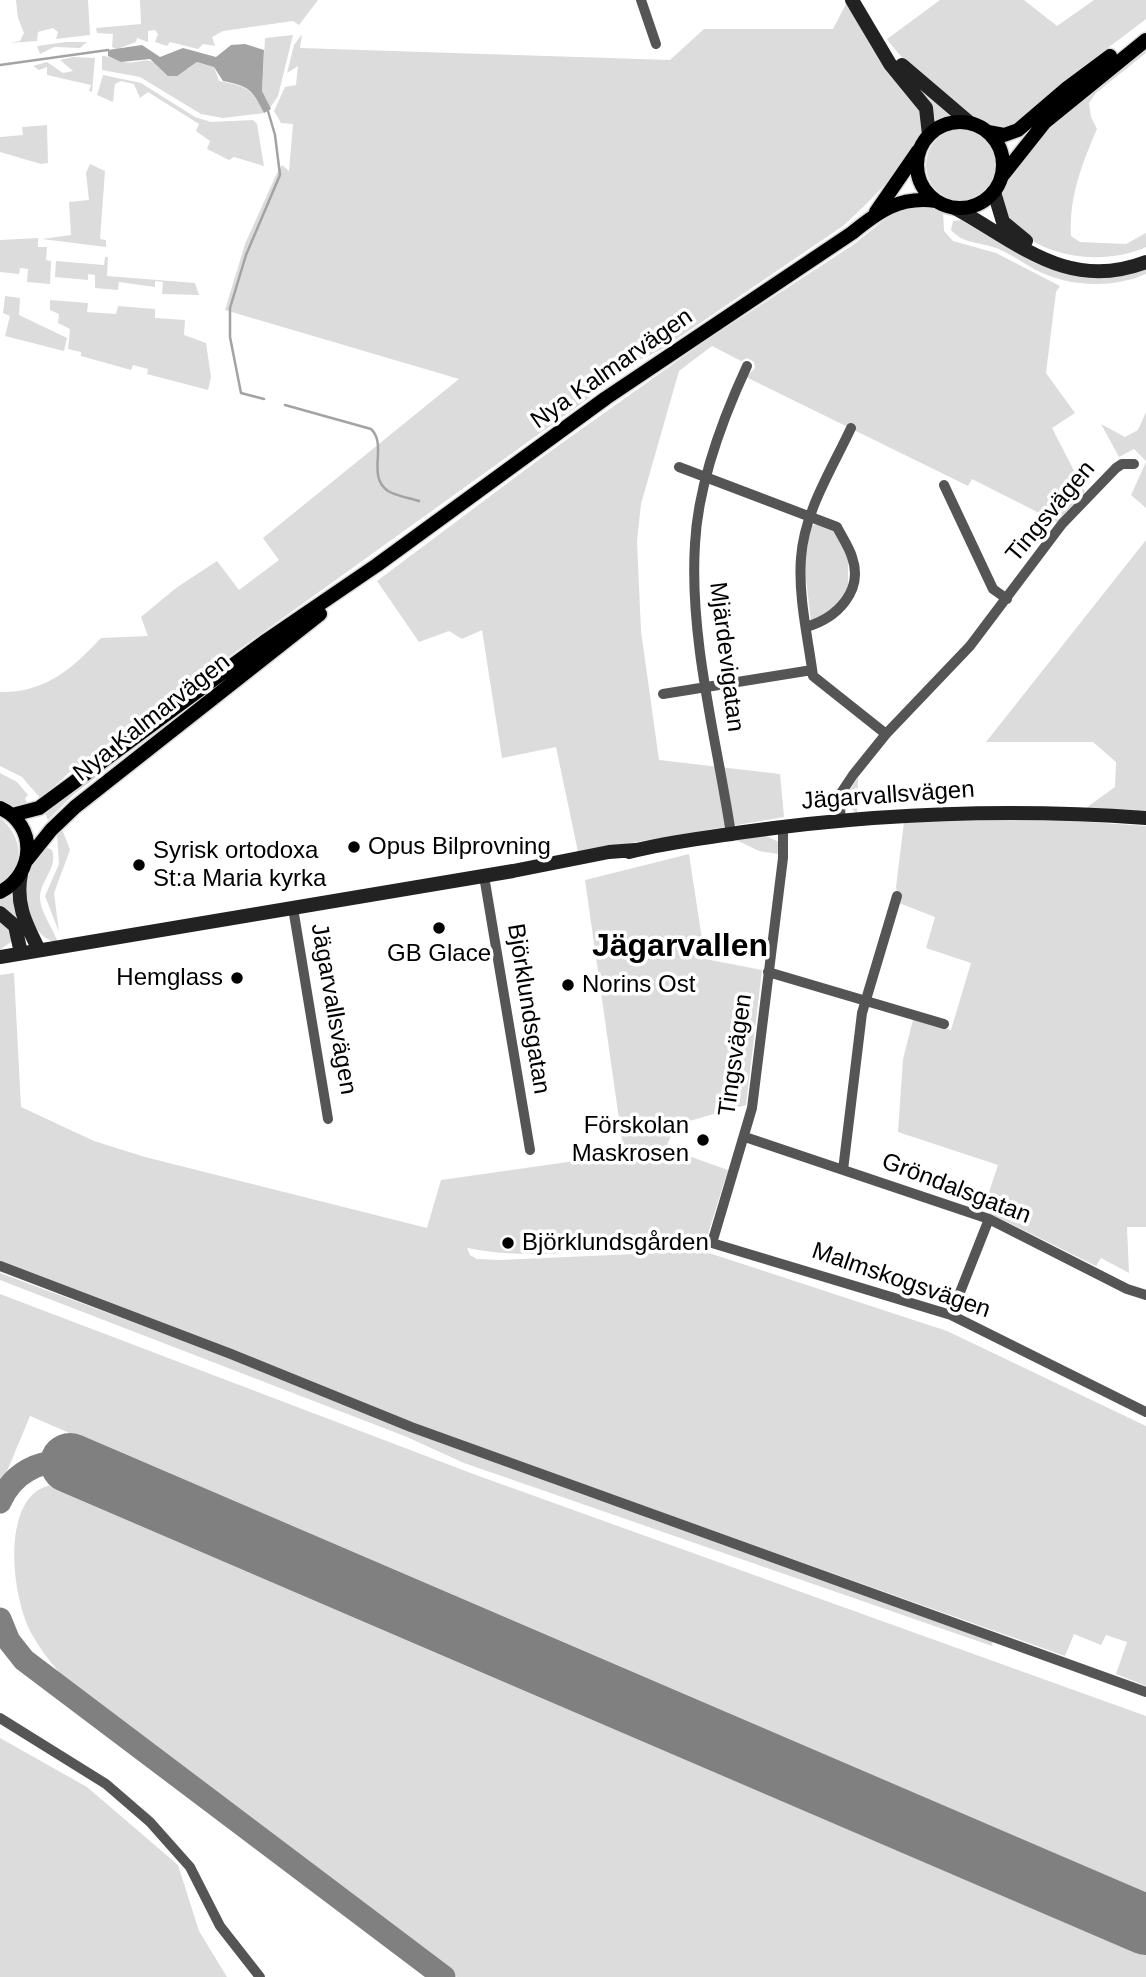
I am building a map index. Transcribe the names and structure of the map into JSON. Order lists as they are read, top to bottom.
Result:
{
  "streets": {
    "main road": ["Nya Kalmarvägen"],
    "street": [
      "Tingsvägen",
      "Mjärdevigatan",
      "Jägarvallsvägen",
      "Björklundsgatan",
      "Gröndalsgatan",
      "Malmskogsvägen"
    ]
  },
  "crossings": [
    ["Tingsvägen", "Jägarvallsvägen"],
    ["Tingsvägen", "Gröndalsgatan"],
    ["Tingsvägen", "Malmskogsvägen"],
    ["Mjärdevigatan", "Jägarvallsvägen"],
    ["Jägarvallsvägen", "Björklundsgatan"]
  ],
  "districts": ["Jägarvallen"],
  "places": [
    "Opus Bilprovning",
    "Syrisk ortodoxa St:a Maria kyrka",
    "GB Glace",
    "Hemglass",
    "Norins Ost",
    "Förskolan Maskrosen",
    "Björklundsgården"
  ]
}
